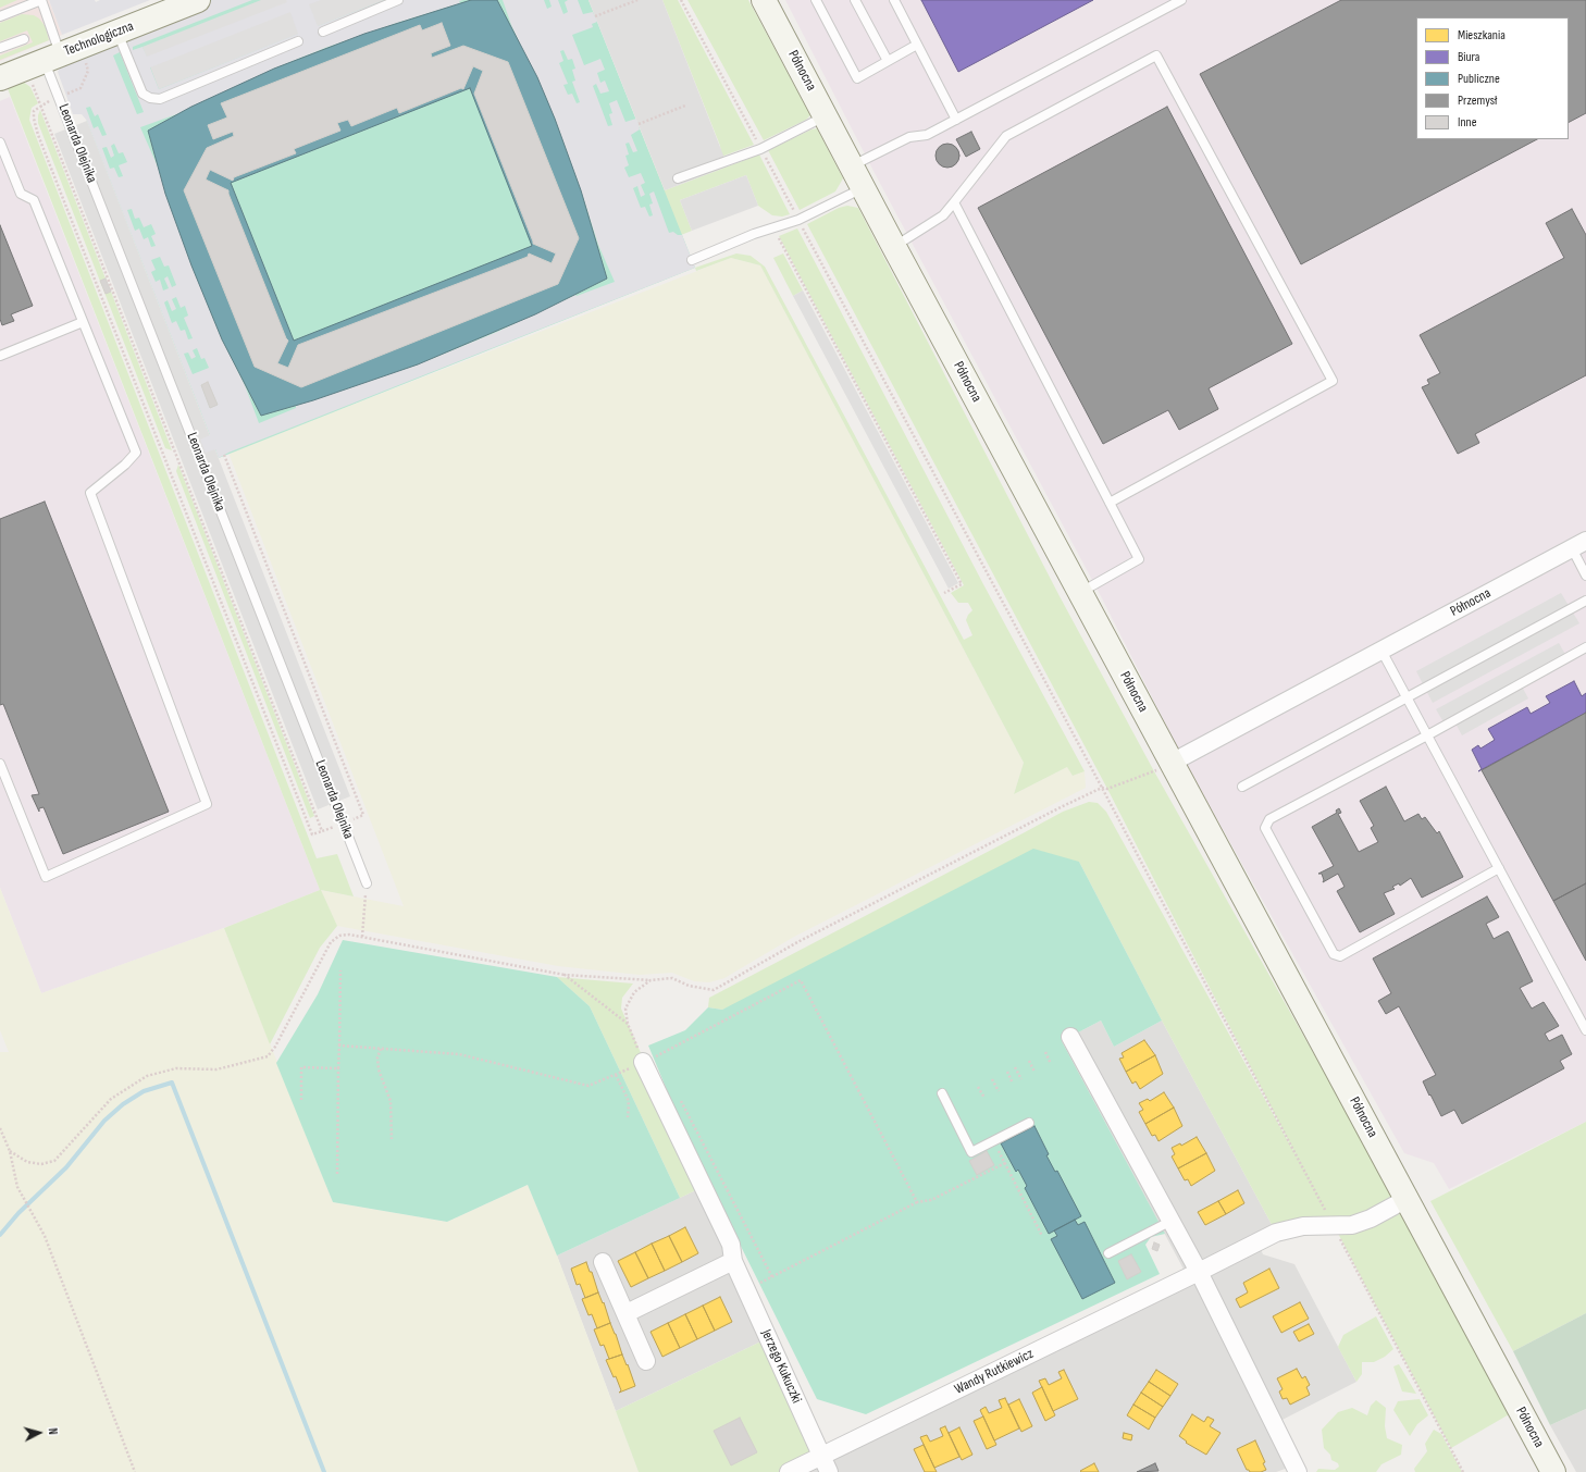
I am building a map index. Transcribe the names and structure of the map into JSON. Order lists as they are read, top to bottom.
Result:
{
  "streets": {
    "street": [
      "Technologiczna",
      "Północna",
      "Jerzego Kukuczki",
      "Wandy Rutkiewicz"
    ],
    "lane": ["Leonarda Olejnika"]
  },
  "crossings": [
    ["Technologiczna", "Leonarda Olejnika"],
    ["Północna", "Wandy Rutkiewicz"],
    ["Jerzego Kukuczki", "Wandy Rutkiewicz"]
  ],
  "legend": [
    "Mieszkania",
    "Biura",
    "Publiczne",
    "Przemysł",
    "Inne"
  ],
  "north": "right"
}
